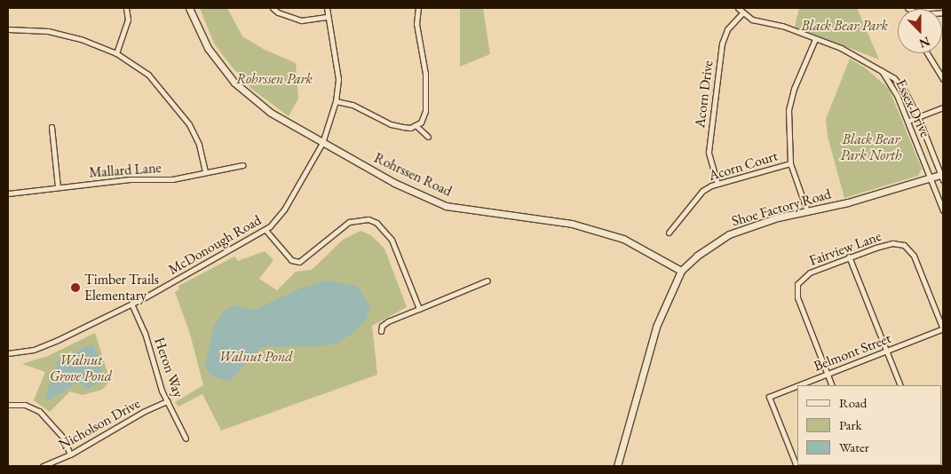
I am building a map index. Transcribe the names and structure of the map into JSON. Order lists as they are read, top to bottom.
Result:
{
  "streets": {
    "street": [
      "Acorn Drive",
      "Essex Drive",
      "Acorn Court",
      "Mallard Lane",
      "Rohrssen Road",
      "Shoe Factory Road",
      "McDonough Road",
      "Fairview Lane",
      "Belmont Street",
      "Heron Way",
      "Nicholson Drive"
    ]
  },
  "crossings": [
    ["Acorn Drive", "Essex Drive"],
    ["Acorn Drive", "Acorn Court"],
    ["Essex Drive", "Shoe Factory Road"],
    ["Rohrssen Road", "Shoe Factory Road"],
    ["Rohrssen Road", "McDonough Road"],
    ["McDonough Road", "Heron Way"],
    ["Fairview Lane", "Belmont Street"],
    ["Heron Way", "Nicholson Drive"]
  ],
  "parks": [
    "Black Bear Park",
    "Rohrssen Park",
    "Black Bear Park North",
    "Walnut Pond",
    "Walnut Grove Pond"
  ],
  "places": ["Timber Trails Elementary"],
  "legend": ["Road", "Park", "Water"],
  "north": "bottom"
}
